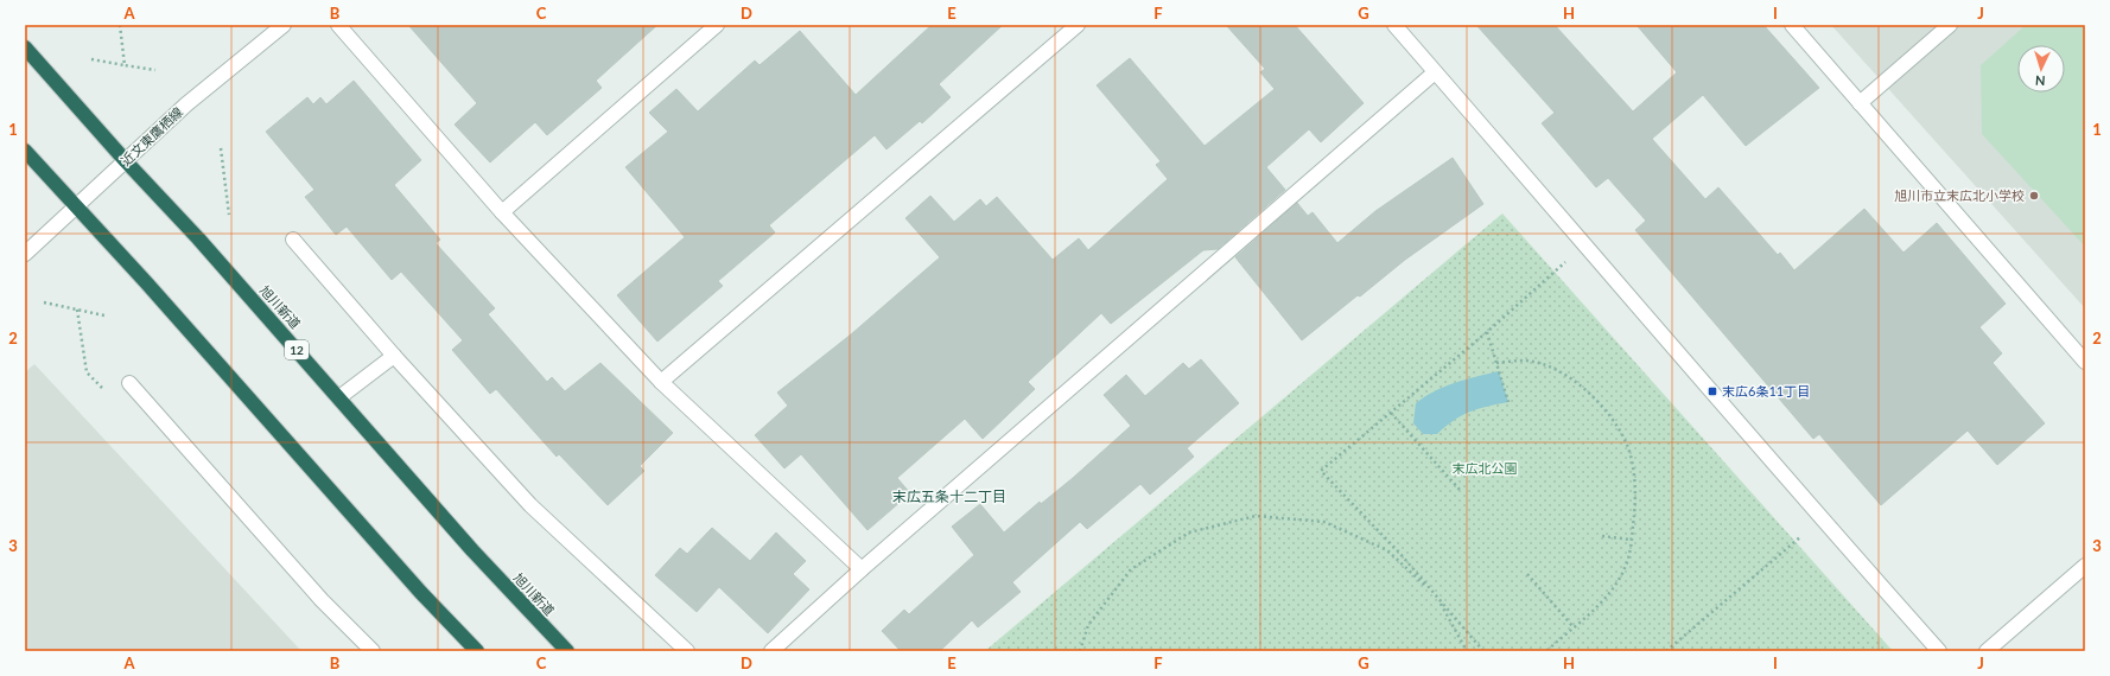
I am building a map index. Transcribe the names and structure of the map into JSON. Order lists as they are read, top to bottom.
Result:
{
  "streets": {
    "highway": ["旭川新道", "12"],
    "street": ["近文東鷹栖線"]
  },
  "crossings": [
    ["近文東鷹栖線", "旭川新道"]
  ],
  "districts": ["末広五条十二丁目"],
  "parks": ["末広北公園"],
  "places": {
    "other": ["旭川市立末広北小学校"],
    "transit": ["末広6条11丁目"]
  },
  "north": "bottom",
  "grid": {
    "columns": [
      "A",
      "B",
      "C",
      "D",
      "E",
      "F",
      "G",
      "H",
      "I",
      "J"
    ],
    "rows": ["1", "2", "3"]
  }
}
